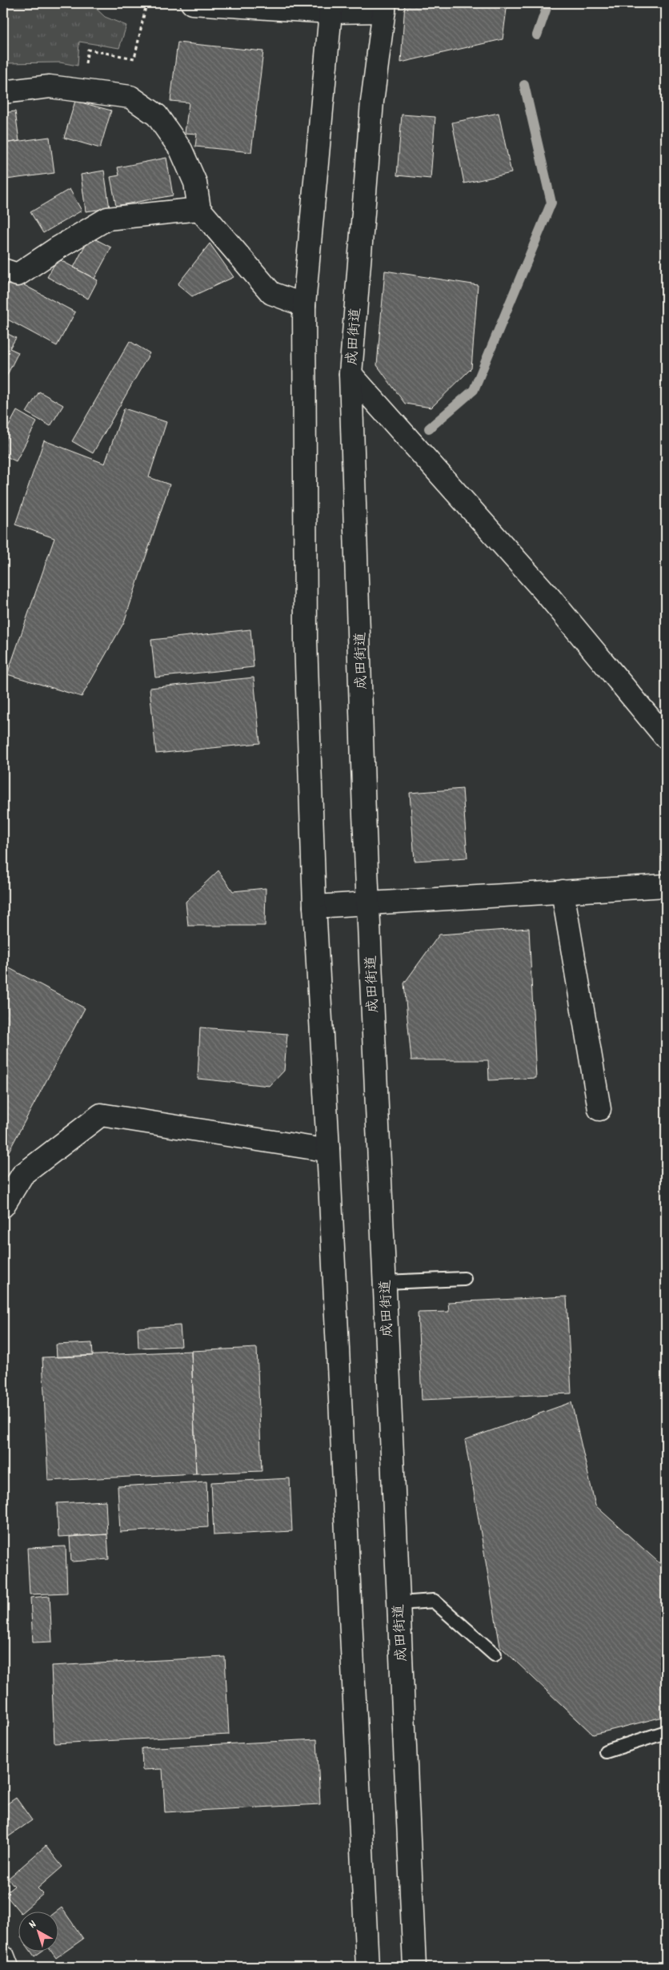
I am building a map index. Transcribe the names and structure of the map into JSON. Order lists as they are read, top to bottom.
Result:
{
  "streets": {
    "main road": ["成田街道"]
  },
  "north": "top left"
}
